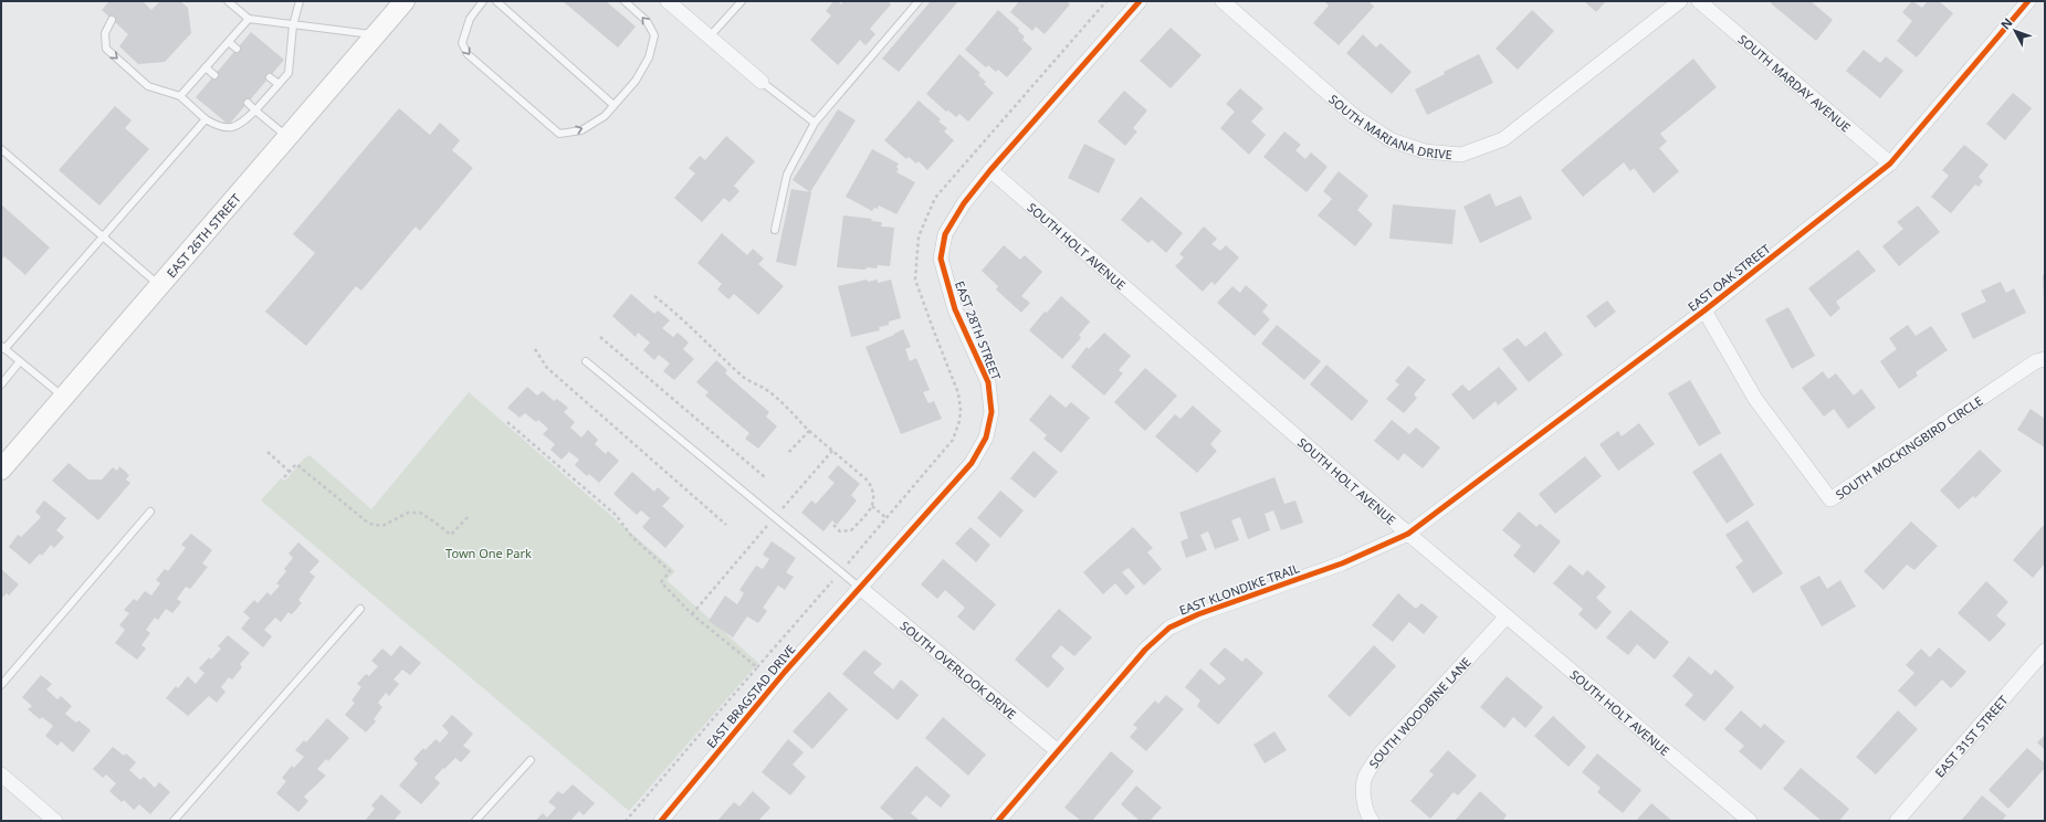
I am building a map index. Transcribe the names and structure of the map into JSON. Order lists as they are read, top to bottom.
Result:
{
  "streets": {
    "main road": ["EAST 26TH STREET"],
    "street": [
      "SOUTH MARDAY AVENUE",
      "SOUTH MARIANA DRIVE",
      "SOUTH HOLT AVENUE",
      "EAST OAK STREET",
      "EAST 28TH STREET",
      "SOUTH MOCKINGBIRD CIRCLE",
      "EAST KLONDIKE TRAIL",
      "SOUTH OVERLOOK DRIVE",
      "EAST BRAGSTAD DRIVE",
      "SOUTH WOODBINE LANE",
      "EAST 31ST STREET"
    ]
  },
  "crossings": [
    ["SOUTH MARDAY AVENUE", "EAST OAK STREET"],
    ["SOUTH HOLT AVENUE", "EAST OAK STREET"],
    ["SOUTH HOLT AVENUE", "EAST 28TH STREET"],
    ["SOUTH HOLT AVENUE", "EAST KLONDIKE TRAIL"],
    ["SOUTH HOLT AVENUE", "SOUTH WOODBINE LANE"],
    ["EAST OAK STREET", "SOUTH MOCKINGBIRD CIRCLE"],
    ["EAST OAK STREET", "EAST KLONDIKE TRAIL"],
    ["EAST 28TH STREET", "SOUTH OVERLOOK DRIVE"],
    ["EAST 28TH STREET", "EAST BRAGSTAD DRIVE"],
    ["EAST KLONDIKE TRAIL", "SOUTH OVERLOOK DRIVE"],
    ["SOUTH OVERLOOK DRIVE", "EAST BRAGSTAD DRIVE"]
  ],
  "parks": ["Town One Park"],
  "north": "top left"
}
